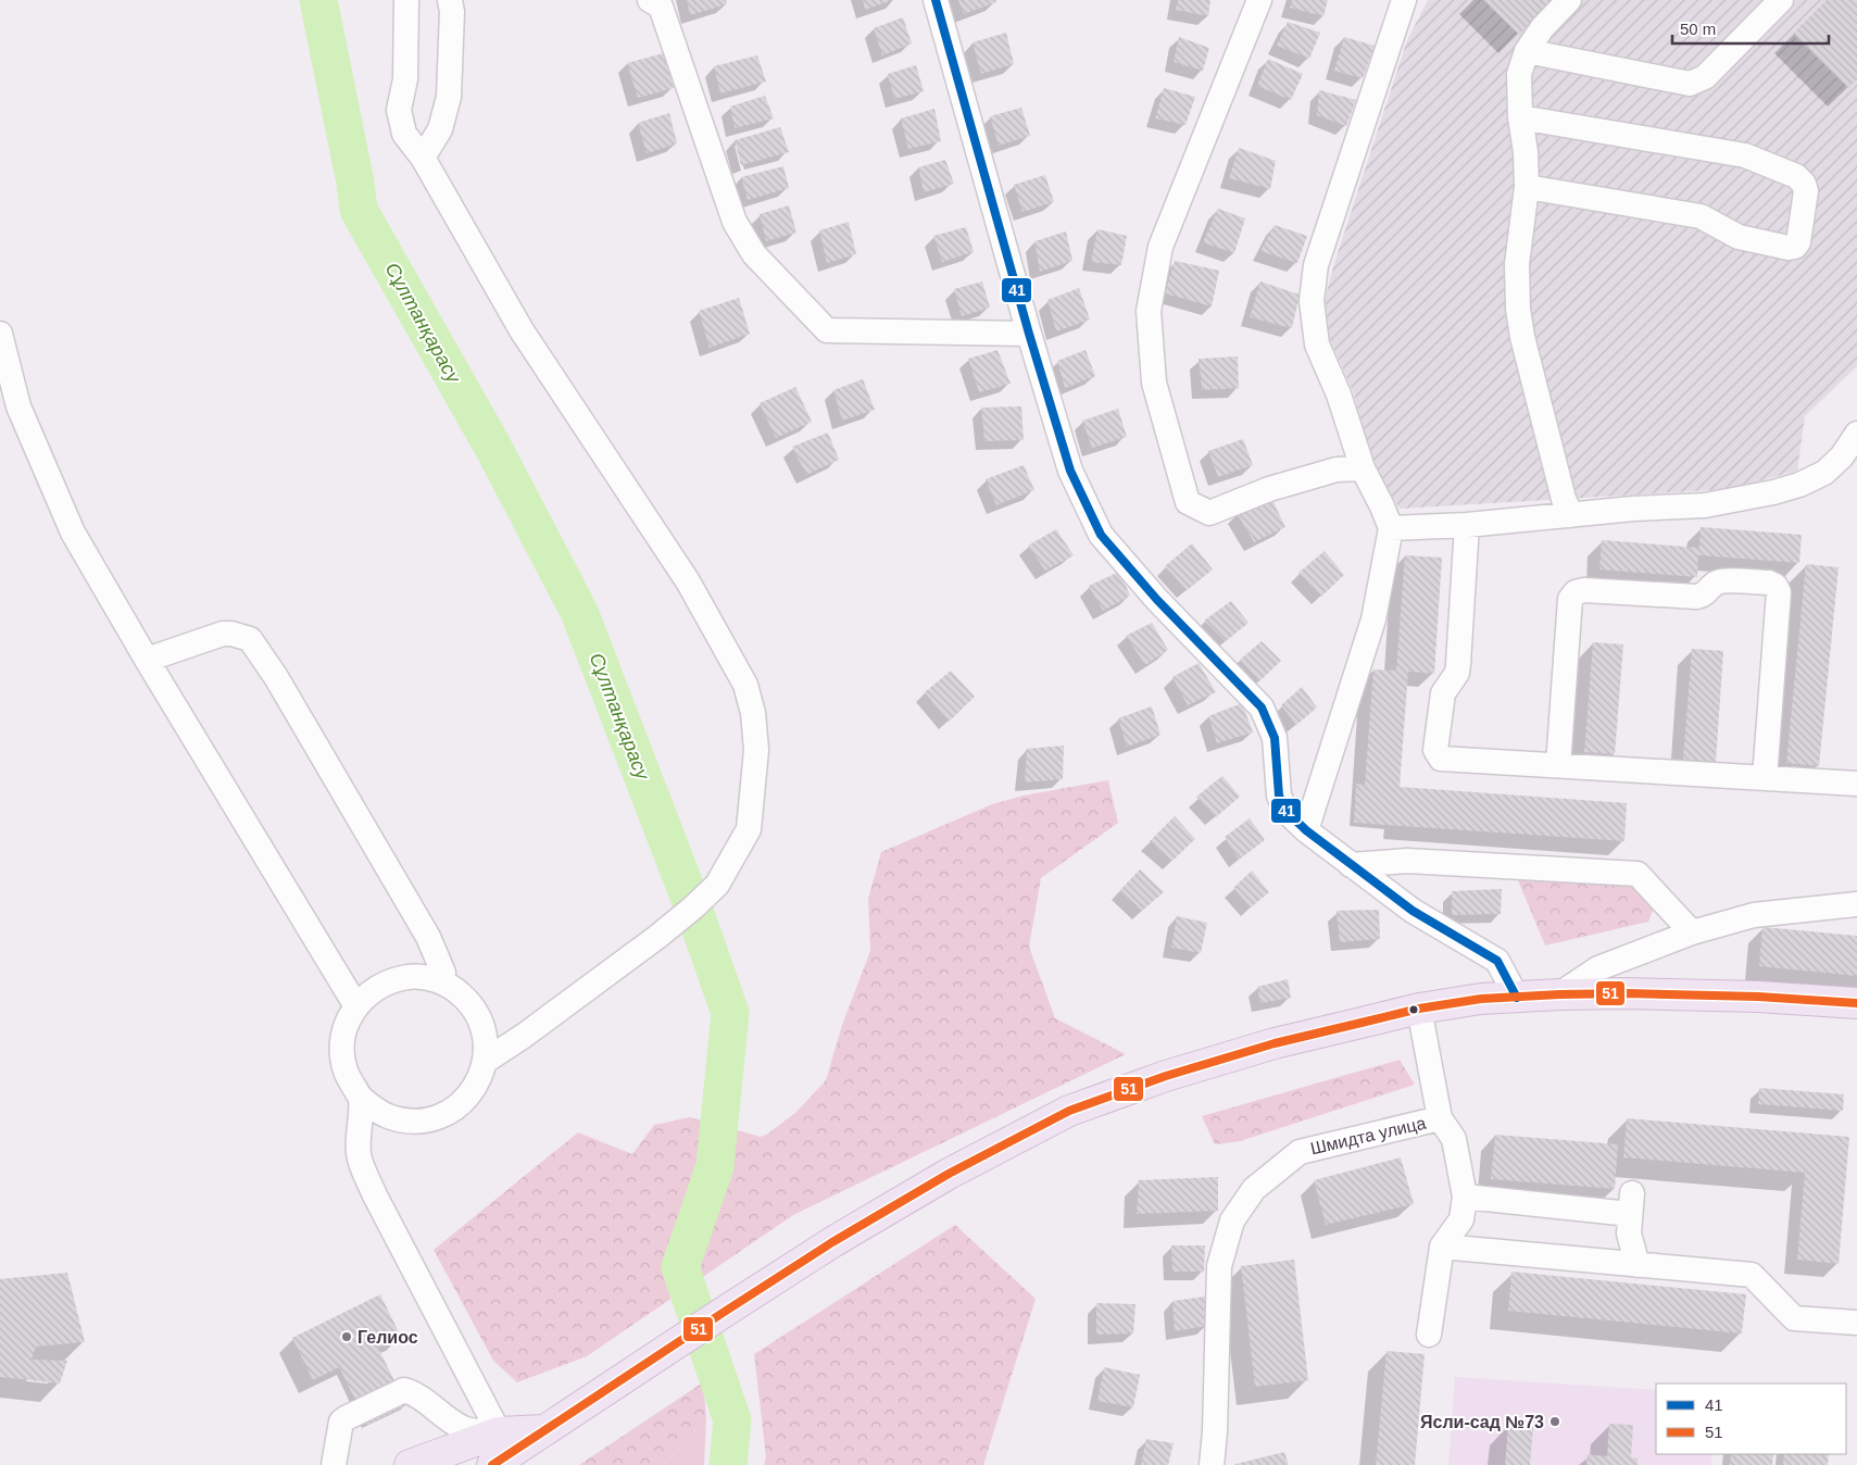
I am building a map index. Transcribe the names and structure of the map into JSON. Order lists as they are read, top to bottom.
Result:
{
  "streets": {
    "street": ["Шмидта улица"]
  },
  "water": ["Сұлтанқарасу"],
  "places": ["Гелиос", "Ясли-сад №73"],
  "lines": ["transit line 41", "transit line 51"],
  "legend": ["41", "51"],
  "scale_bar": "50 m"
}
